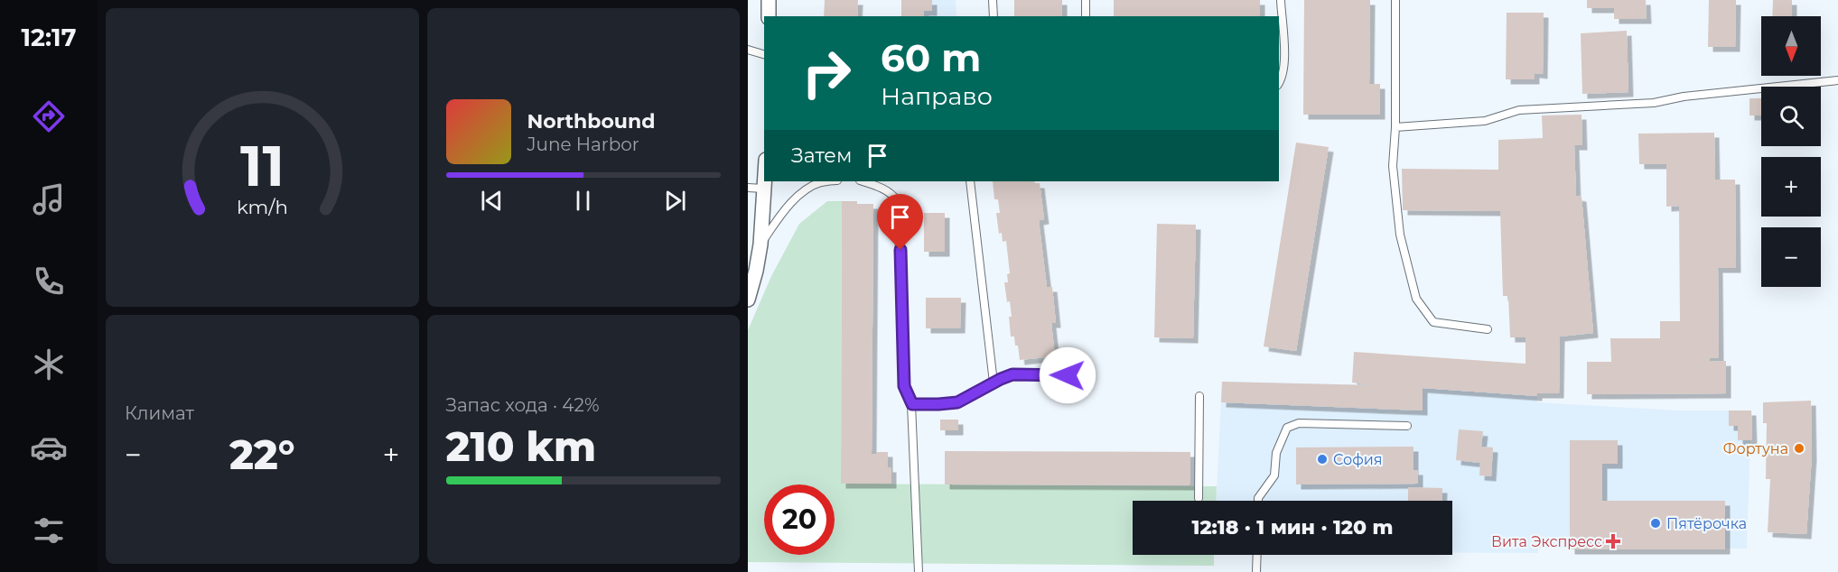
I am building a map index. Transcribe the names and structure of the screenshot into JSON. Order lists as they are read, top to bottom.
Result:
{
  "places": {
    "other": ["Фортуна", "София", "Пятёрочка"],
    "health": ["Вита Экспресс"]
  },
  "north": "bottom",
  "page": {
    "tabs": "12:17",
    "map_buttons": ["+", "−"],
    "turn": ["60 m", "Направо"],
    "song": ["Northbound", "June Harbor"],
    "then": "Затем",
    "tile": [
      "Климат",
      ["Запас хода · 42%", "210 km"]
    ],
    "heat": ["−", "22°", "+"],
    "limit": "20",
    "trip": "12:18 · 1 мин · 120 m",
    "gauge": ["11", "km/h"]
  }
}
